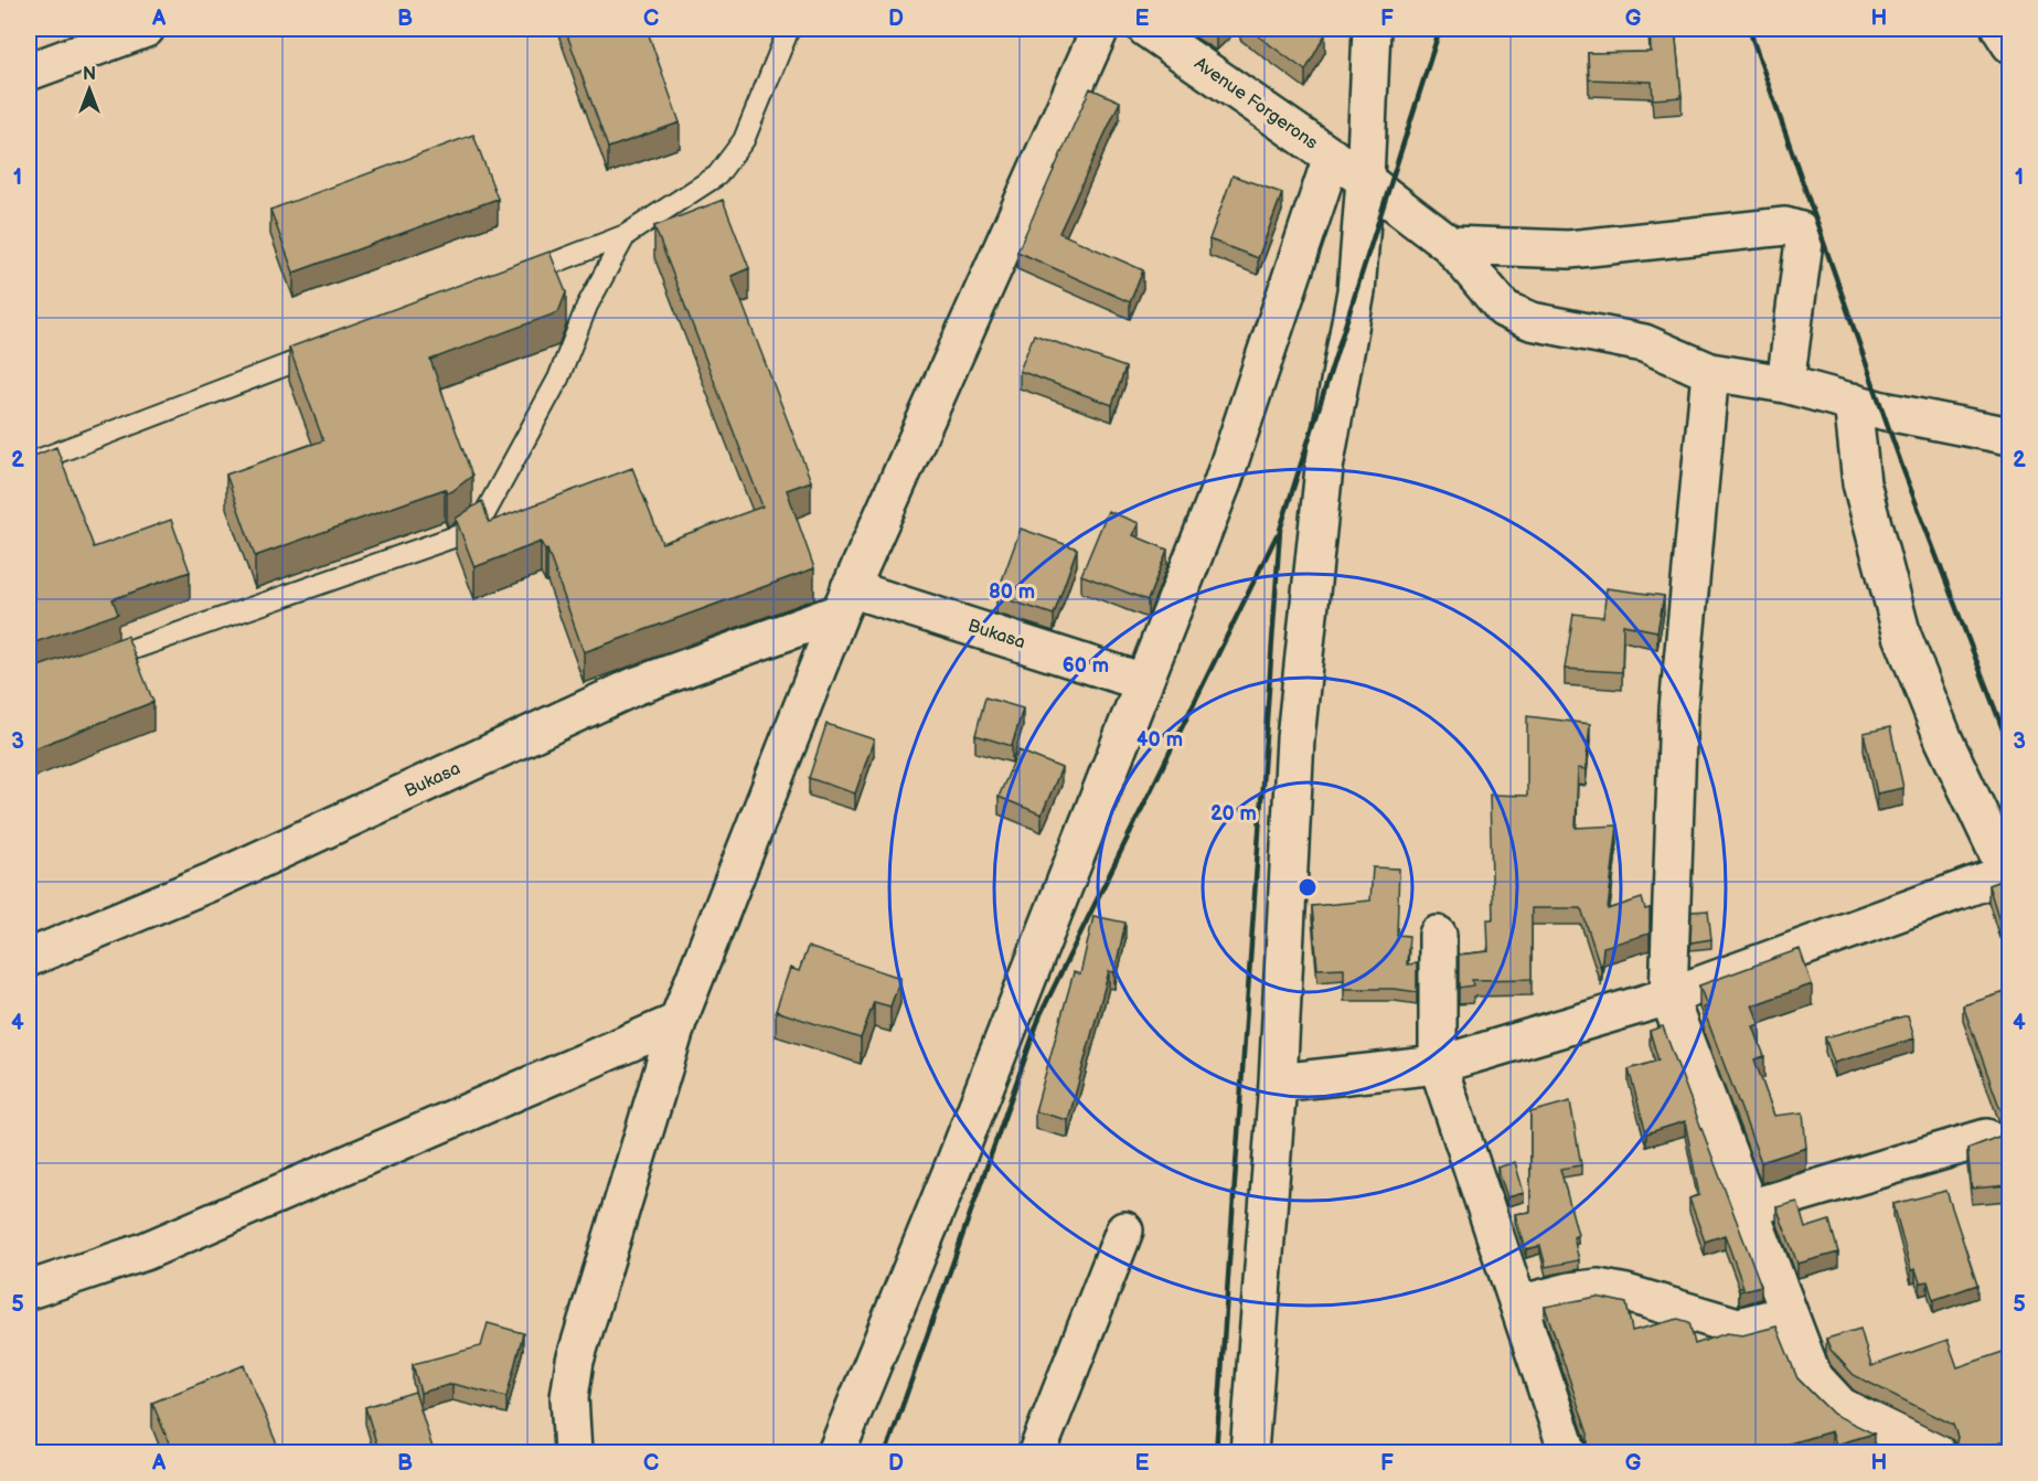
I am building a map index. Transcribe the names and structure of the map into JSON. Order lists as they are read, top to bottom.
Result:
{
  "streets": {
    "street": ["Avenue Forgerons", "Bukasa"]
  },
  "north": "top",
  "grid": {
    "columns": [
      "A",
      "B",
      "C",
      "D",
      "E",
      "F",
      "G",
      "H"
    ],
    "rows": [
      "1",
      "2",
      "3",
      "4",
      "5"
    ]
  },
  "rings": [
    "80 m",
    "60 m",
    "40 m",
    "20 m"
  ]
}
